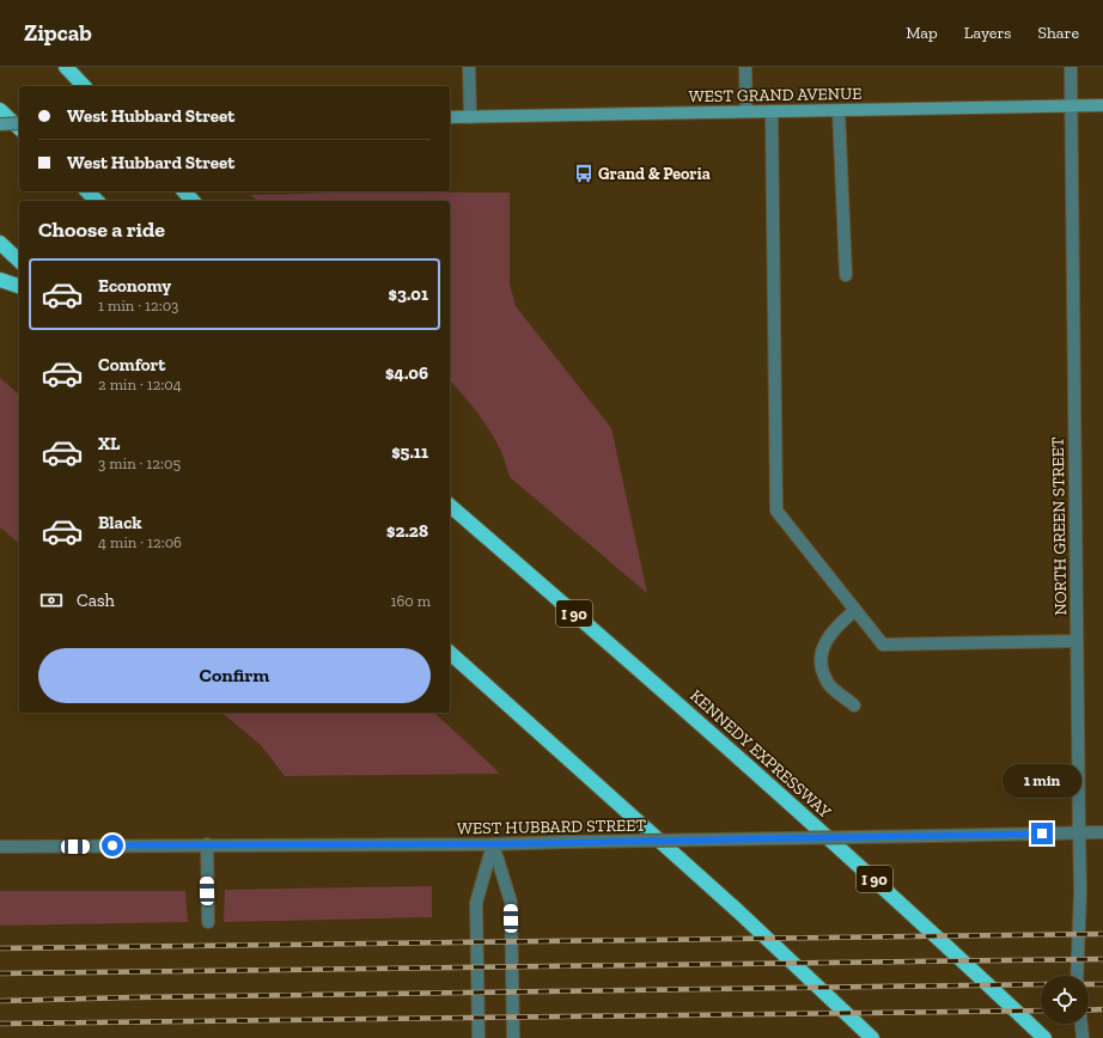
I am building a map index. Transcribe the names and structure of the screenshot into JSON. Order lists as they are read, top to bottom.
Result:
{
  "streets": {
    "highway": ["I 90", "KENNEDY EXPRESSWAY"],
    "main road": ["WEST GRAND AVENUE"],
    "street": ["NORTH GREEN STREET", "WEST HUBBARD STREET"]
  },
  "crossings": [
    ["WEST GRAND AVENUE", "NORTH GREEN STREET"],
    ["NORTH GREEN STREET", "WEST HUBBARD STREET"]
  ],
  "places": {
    "bus stop": ["Grand & Peoria"]
  },
  "page": {
    "header": "Zipcab",
    "nav": ["Map", "Layers", "Share"],
    "banner": ["West Hubbard Street", "West Hubbard Street"],
    "heading": "Choose a ride",
    "list": [
      {
        "name": "Economy",
        "note": "1 min · 12:03",
        "value": "$3.01"
      },
      {
        "name": "Comfort",
        "note": "2 min · 12:04",
        "value": "$4.06"
      },
      {
        "name": "XL",
        "note": "3 min · 12:05",
        "value": "$5.11"
      },
      {
        "name": "Black",
        "note": "4 min · 12:06",
        "value": "$2.28"
      }
    ],
    "pay": ["Cash", "160 m"],
    "buttons": "Confirm",
    "bubble": "1 min"
  }
}
